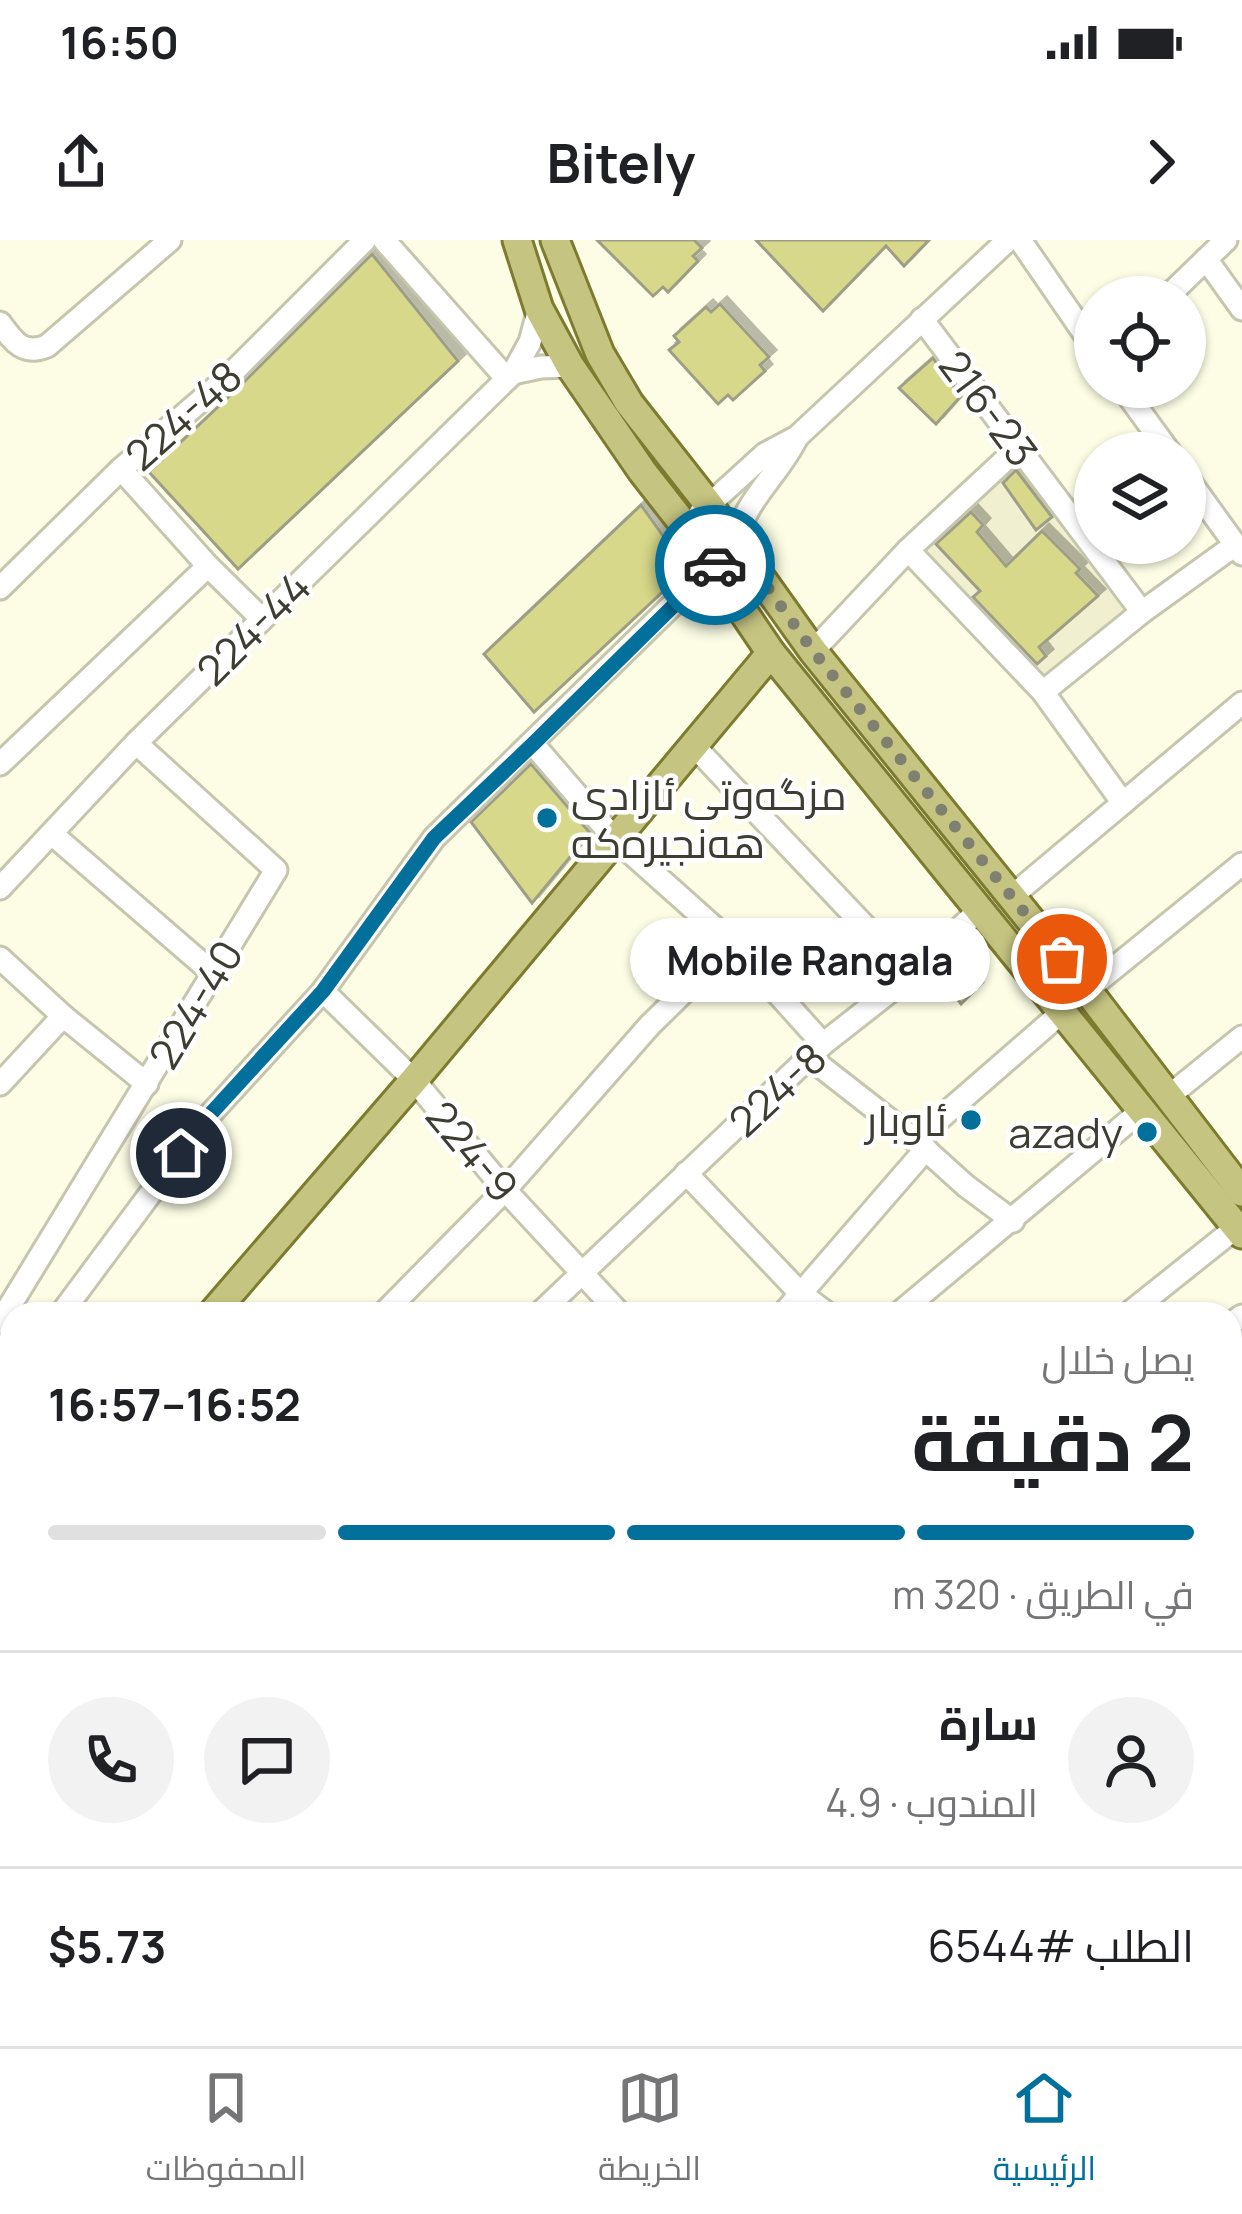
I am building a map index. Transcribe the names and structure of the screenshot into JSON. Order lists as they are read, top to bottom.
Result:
{
  "streets": {
    "street": [
      "216-23",
      "224-48",
      "224-44",
      "224-40",
      "224-8",
      "224-9"
    ]
  },
  "crossings": [
    ["224-44", "224-40"],
    ["224-8", "224-9"]
  ],
  "places": [
    "مزگه‌وتی ئازادی هه‌نجیره‌که",
    "Mobile Rangala",
    "ئاوبار",
    "azady"
  ],
  "page": {
    "status": "16:50",
    "header": "Bitely",
    "bubble": "Mobile Rangala",
    "heading": ["2 دقيقة", "يصل خلال", "16:52–16:57"],
    "panel": [
      "سارة",
      "المندوب · 4.9",
      "الطلب #6544",
      "$5.73"
    ],
    "bar": "في الطريق · 320 m",
    "tabs": ["الرئيسية", "الخريطة", "المحفوظات"]
  }
}
